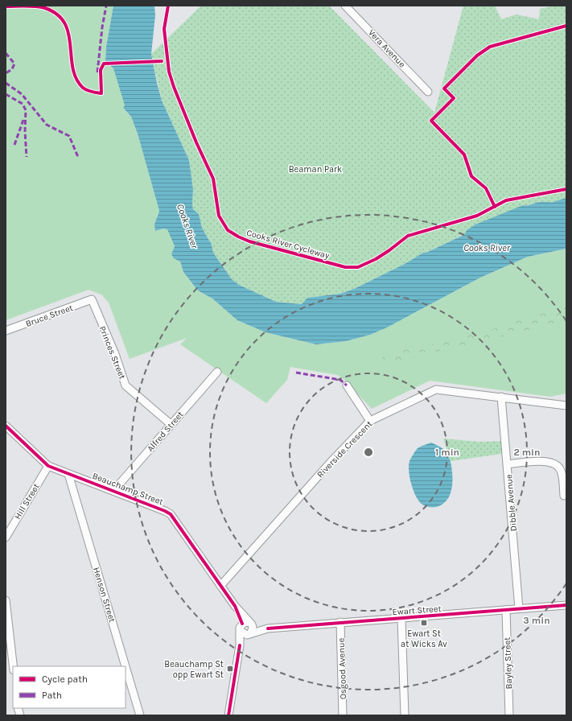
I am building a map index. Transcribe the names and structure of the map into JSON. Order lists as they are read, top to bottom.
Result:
{
  "streets": {
    "street": [
      "Vera Avenue",
      "Bruce Street",
      "Princes Street",
      "Alfred Street",
      "Riverside Crescent",
      "Beauchamp Street",
      "Hill Street",
      "Dibble Avenue",
      "Henson Street",
      "Ewart Street",
      "Bayley Street",
      "Osgood Avenue"
    ],
    "cycle path": ["Cooks River Cycleway"]
  },
  "crossings": [
    ["Bruce Street", "Princes Street"],
    ["Princes Street", "Alfred Street"],
    ["Alfred Street", "Beauchamp Street"],
    ["Riverside Crescent", "Beauchamp Street"],
    ["Riverside Crescent", "Dibble Avenue"],
    ["Beauchamp Street", "Hill Street"],
    ["Beauchamp Street", "Henson Street"],
    ["Beauchamp Street", "Ewart Street"],
    ["Dibble Avenue", "Ewart Street"],
    ["Ewart Street", "Bayley Street"],
    ["Ewart Street", "Osgood Avenue"]
  ],
  "water": ["Cooks River"],
  "parks": ["Beaman Park"],
  "places": {
    "transit": ["Ewart St at Wicks Av", "Beauchamp St opp Ewart St"]
  },
  "legend": ["Cycle path", "Path"],
  "rings": ["1 min", "2 min", "3 min"]
}
